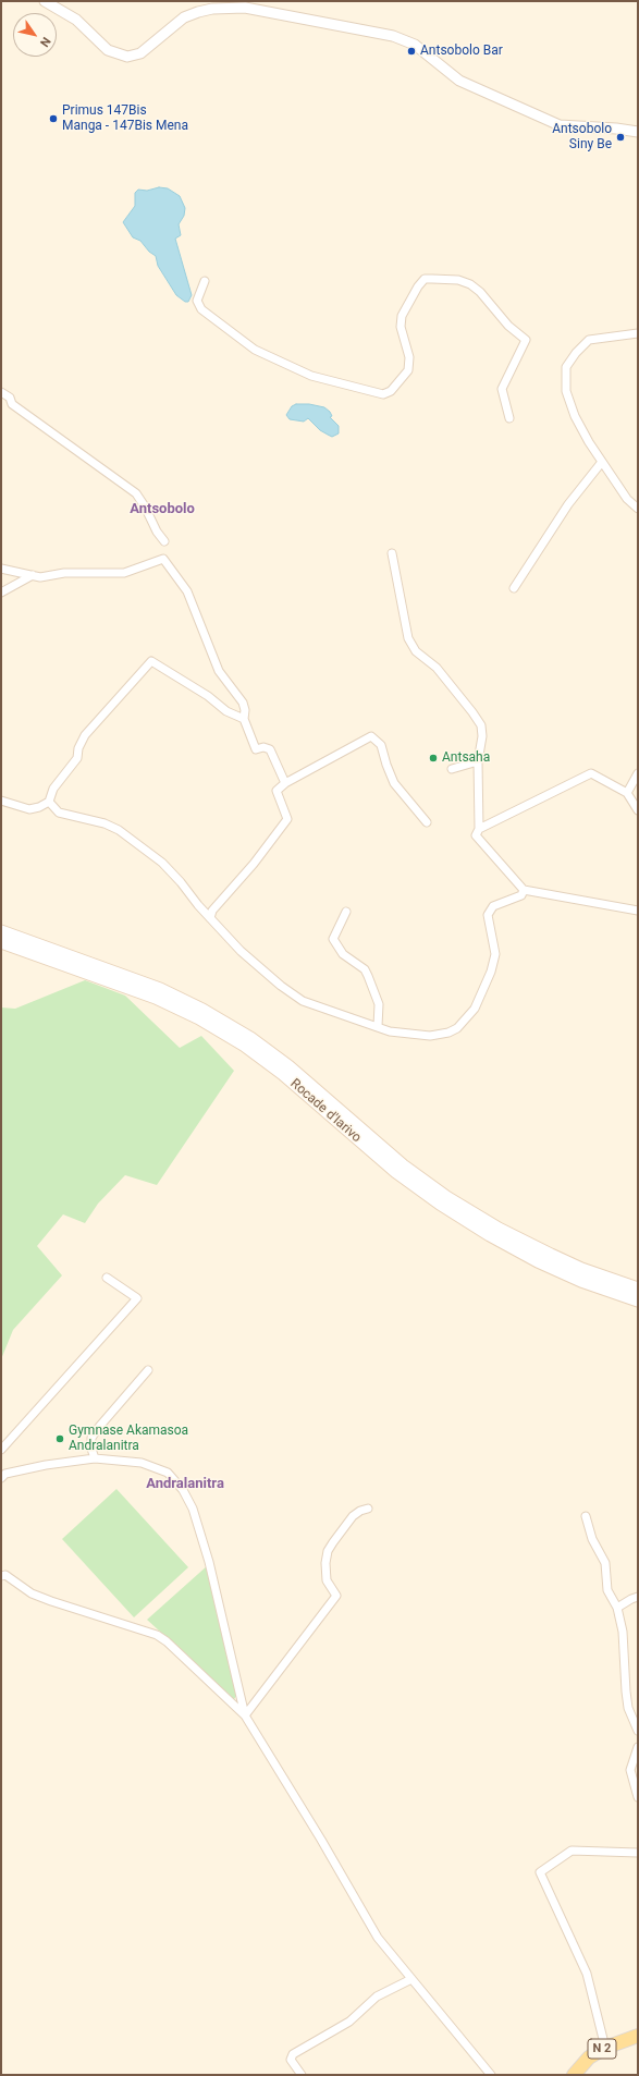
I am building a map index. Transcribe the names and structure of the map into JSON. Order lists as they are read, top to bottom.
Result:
{
  "streets": {
    "main road": ["Rocade d'Iarivo", "N 2"]
  },
  "districts": ["Antsobolo", "Andralanitra"],
  "places": [
    "Antsobolo Bar",
    "Primus 147Bis Manga - 147Bis Mena",
    "Antsobolo Siny Be",
    "Antsaha",
    "Gymnase Akamasoa Andralanitra"
  ],
  "north": "bottom right"
}
